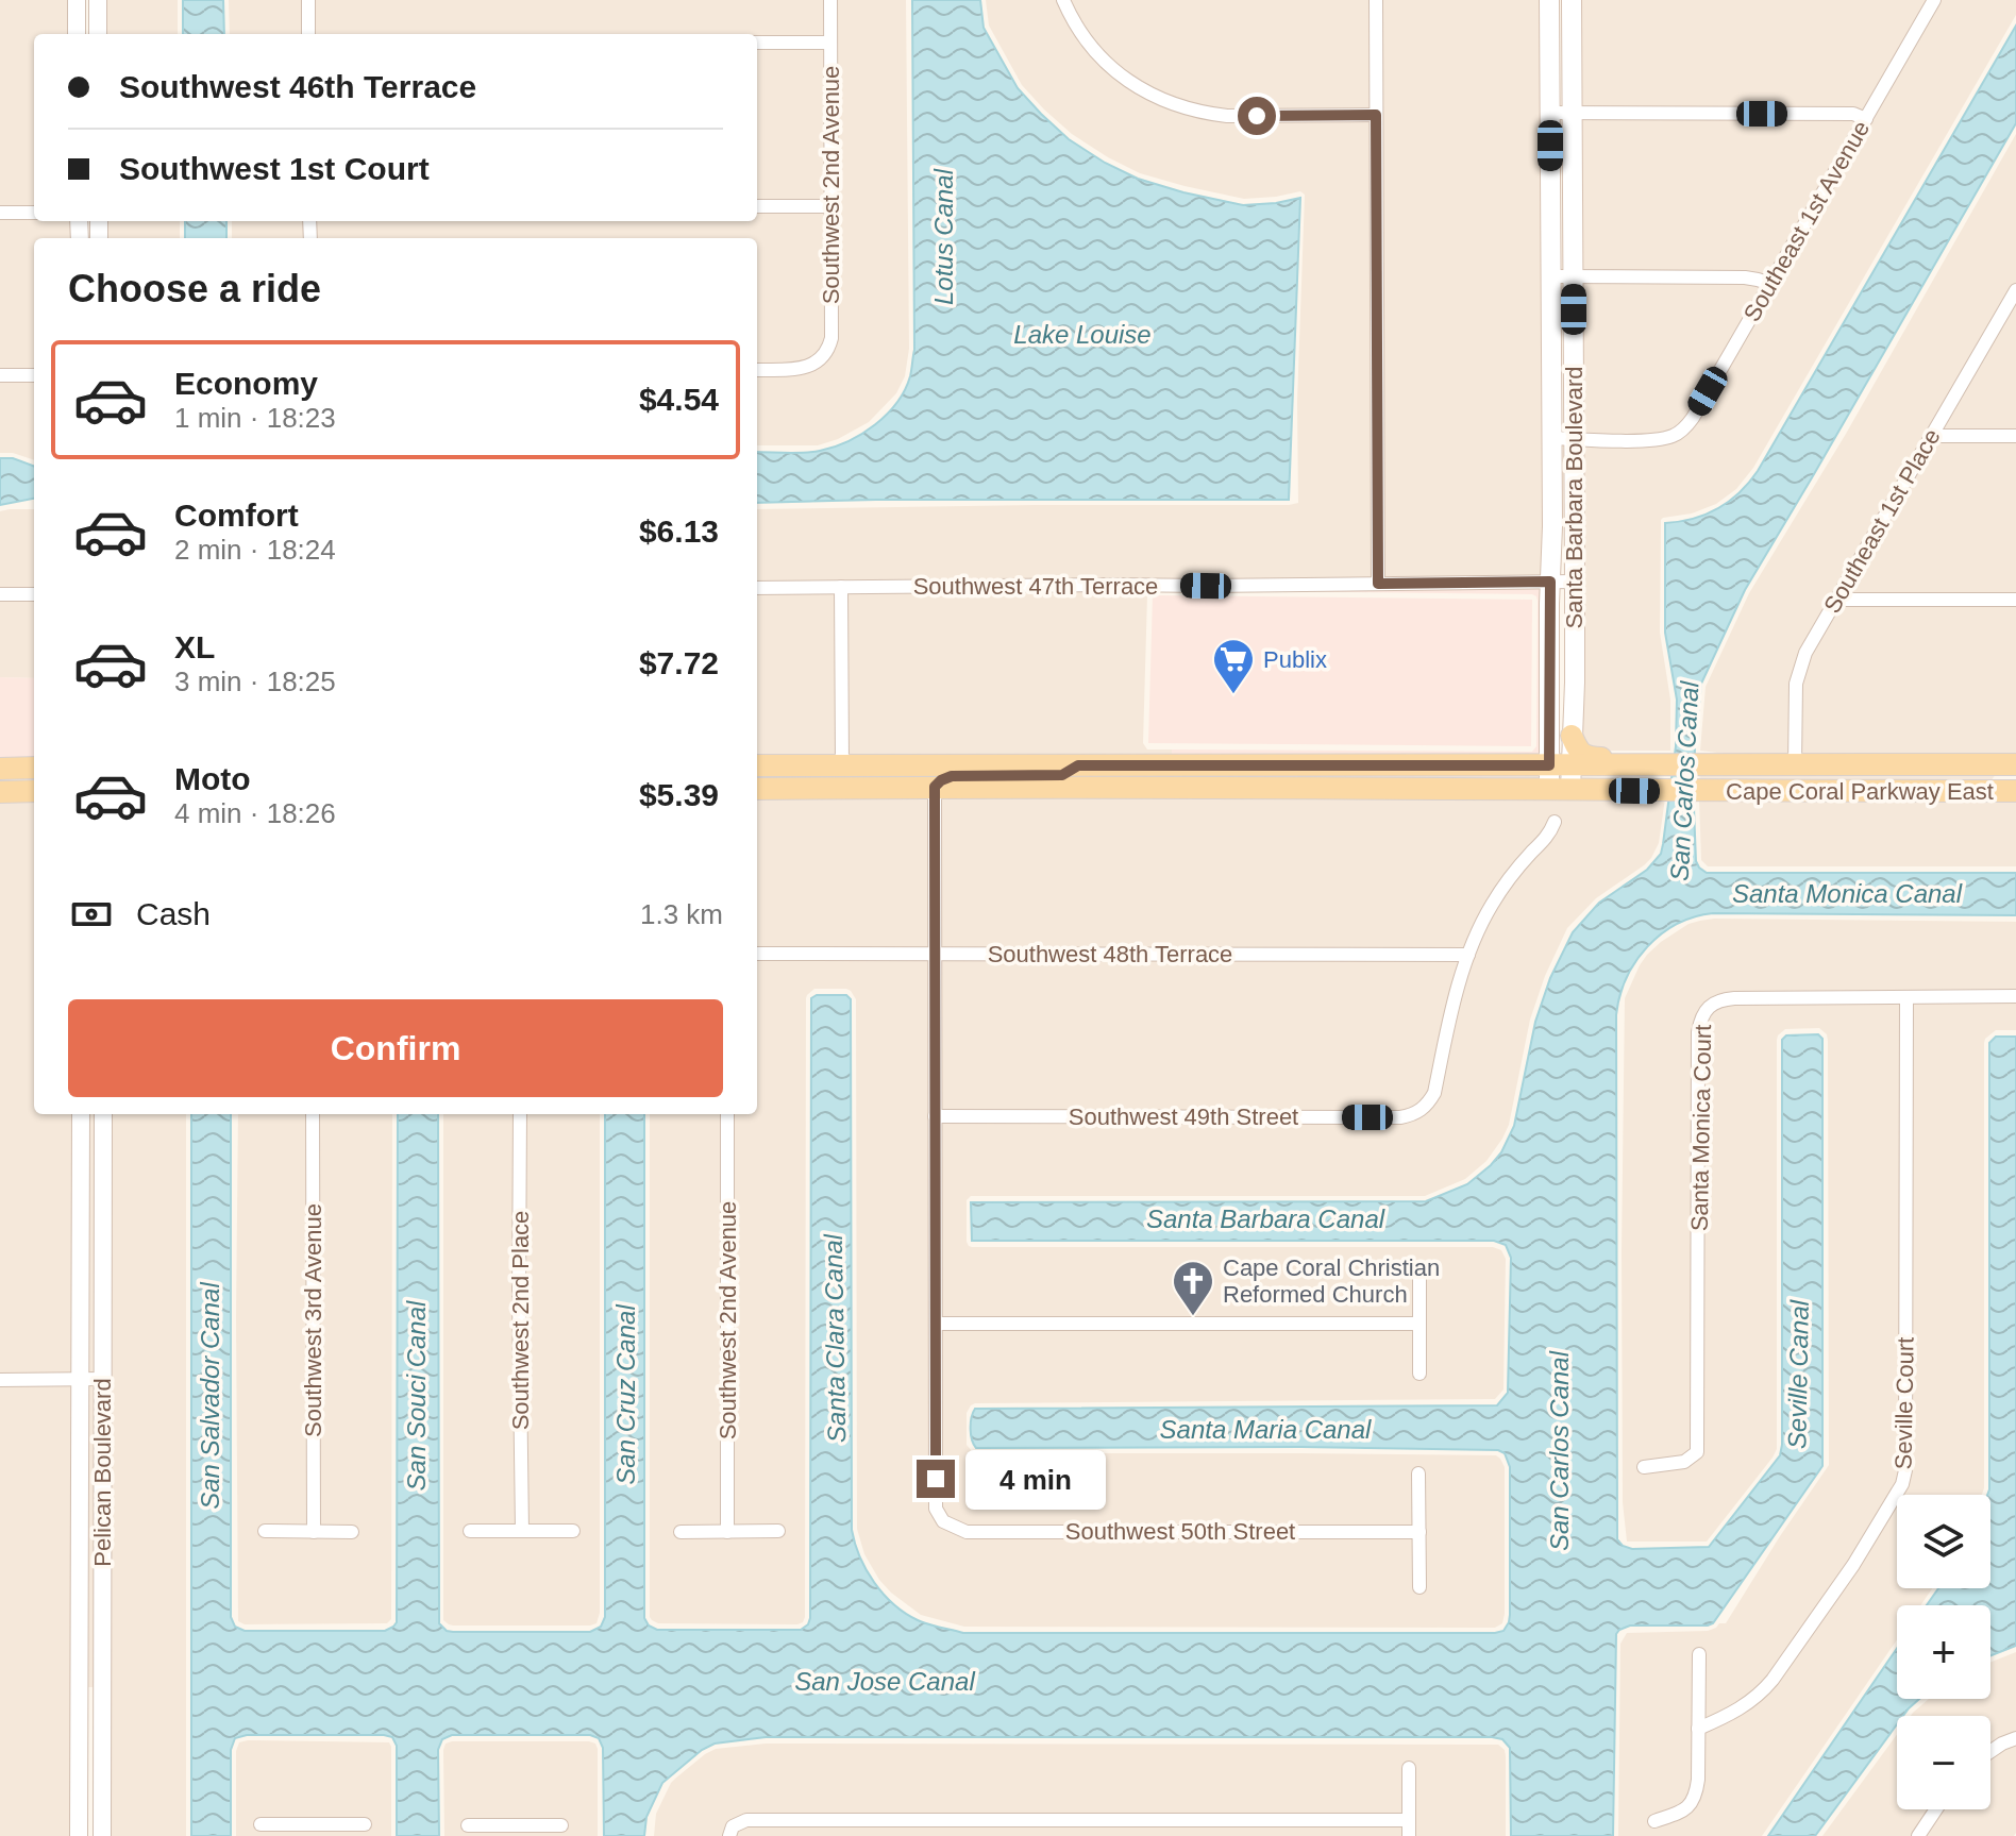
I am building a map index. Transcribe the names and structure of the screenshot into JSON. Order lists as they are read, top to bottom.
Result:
{
  "streets": {
    "main road": ["Santa Barbara Boulevard", "Cape Coral Parkway East"],
    "street": [
      "Southwest 2nd Avenue",
      "Southeast 1st Avenue",
      "Southeast 1st Place",
      "Southwest 47th Terrace",
      "Southwest 48th Terrace",
      "Southwest 49th Street",
      "Santa Monica Court",
      "Southwest 3rd Avenue",
      "Southwest 2nd Place",
      "Seville Court",
      "Pelican Boulevard",
      "Southwest 50th Street"
    ]
  },
  "crossings": [
    ["Southeast 1st Avenue", "Santa Barbara Boulevard"],
    ["Santa Barbara Boulevard", "Southwest 47th Terrace"],
    ["Santa Barbara Boulevard", "Cape Coral Parkway East"],
    ["Southeast 1st Place", "Cape Coral Parkway East"],
    ["Southwest 48th Terrace", "Southwest 49th Street"],
    ["Santa Monica Court", "Seville Court"]
  ],
  "water": [
    "Lotus Canal",
    "Lake Louise",
    "San Carlos Canal",
    "Santa Monica Canal",
    "Santa Barbara Canal",
    "Santa Clara Canal",
    "Seville Canal",
    "San Cruz Canal",
    "San Salvador Canal",
    "San Souci Canal",
    "Santa Maria Canal",
    "San Jose Canal"
  ],
  "places": {
    "supermarket": ["Publix"],
    "church": ["Cape Coral Christian Reformed Church"]
  },
  "page": {
    "banner": ["Southwest 46th Terrace", "Southwest 1st Court"],
    "heading": "Choose a ride",
    "list": [
      {
        "name": "Economy",
        "note": "1 min · 18:23",
        "value": "$4.54"
      },
      {
        "name": "Comfort",
        "note": "2 min · 18:24",
        "value": "$6.13"
      },
      {
        "name": "XL",
        "note": "3 min · 18:25",
        "value": "$7.72"
      },
      {
        "name": "Moto",
        "note": "4 min · 18:26",
        "value": "$5.39"
      }
    ],
    "pay": ["Cash", "1.3 km"],
    "buttons": "Confirm",
    "bubble": "4 min",
    "map_buttons": ["+", "−"]
  }
}
